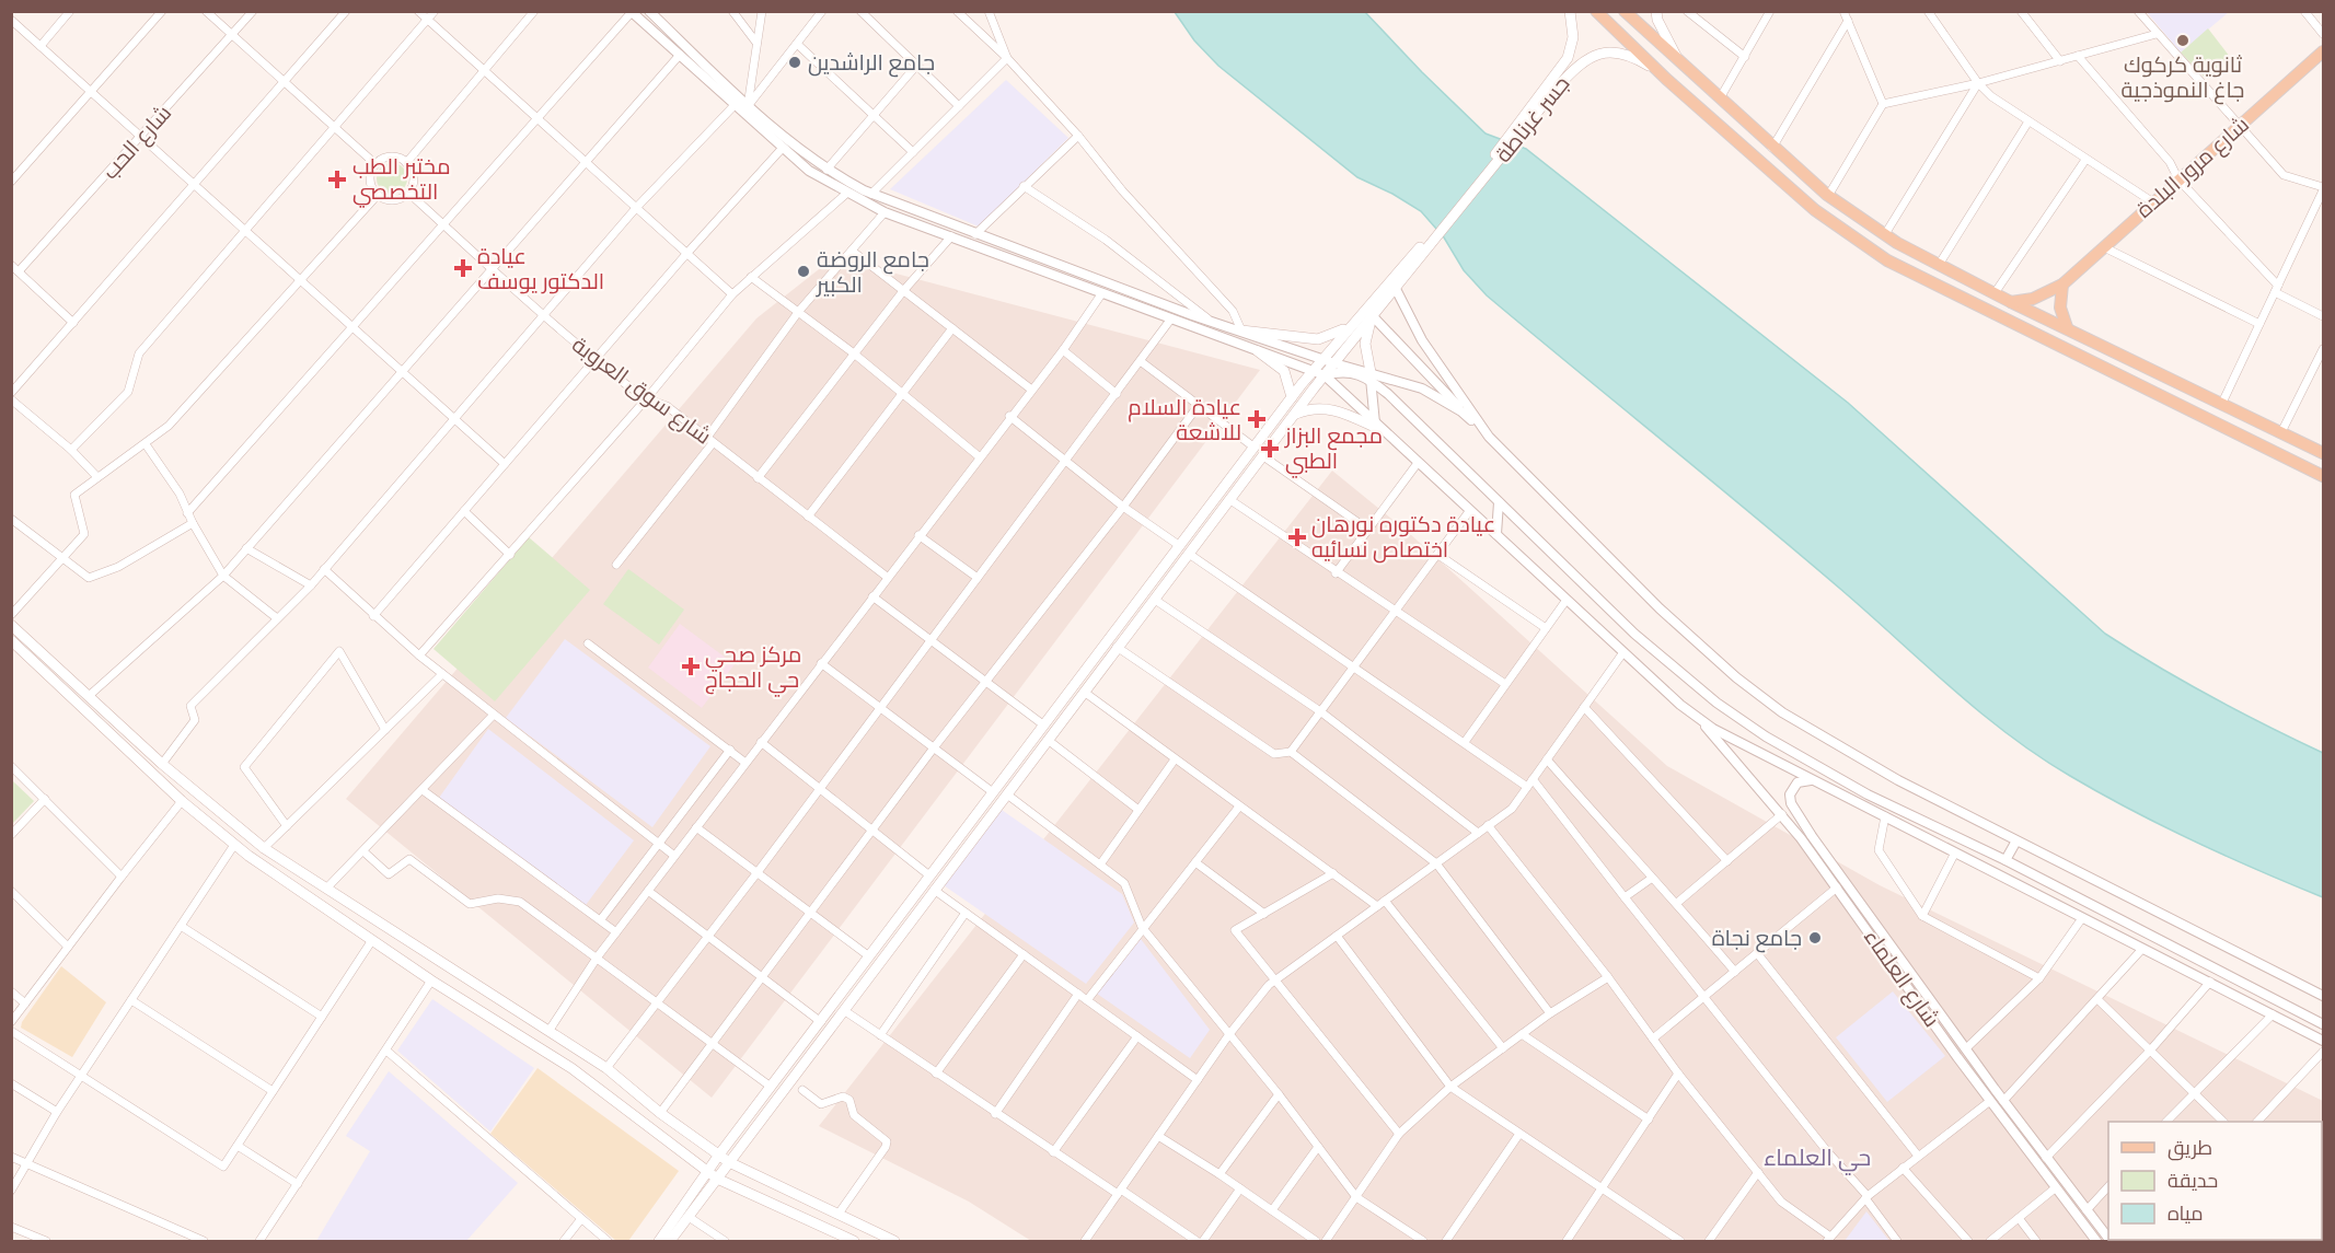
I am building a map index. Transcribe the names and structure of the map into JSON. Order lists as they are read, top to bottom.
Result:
{
  "streets": {
    "main road": ["جسر غرناطة", "شارع مرور البلدة"],
    "street": ["شارع الحب", "شارع سوق العروبة", "شارع العلماء"]
  },
  "districts": ["حي العلماء"],
  "places": {
    "other": [
      "ثانوية كركوك جاغ النموذجية",
      "جامع الراشدين",
      "جامع الروضة الكبير",
      "جامع نجاة"
    ],
    "health": [
      "مختبر الطب التخصصي",
      "عيادة الدكتور يوسف",
      "عيادة السلام للاشعة",
      "مجمع البزاز الطبي",
      "عيادة دكتوره نورهان اختصاص نسائيه",
      "مركز صحي حي الحجاج"
    ]
  },
  "legend": ["طريق", "حديقة", "مياه"]
}
